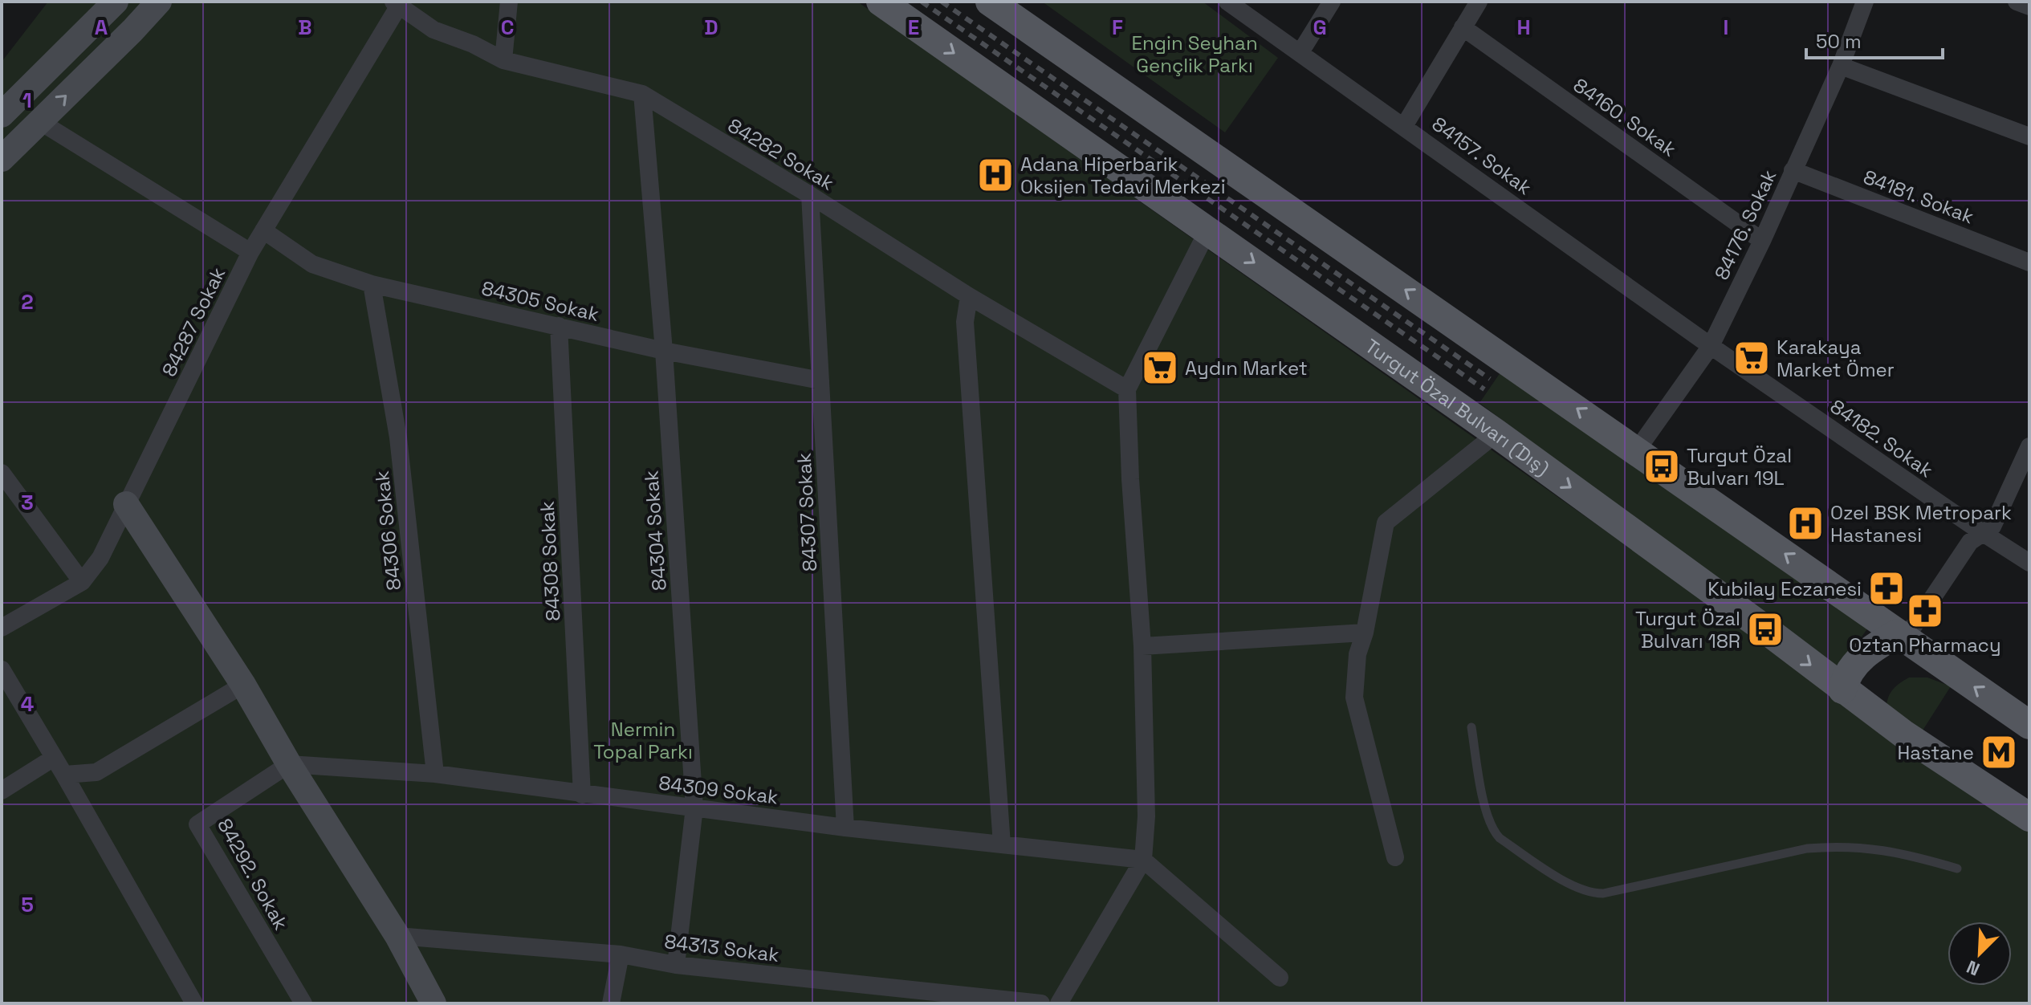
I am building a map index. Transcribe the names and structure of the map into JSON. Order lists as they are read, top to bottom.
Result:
{
  "streets": {
    "main road": ["Turgut Özal Bulvarı (Dış)"],
    "street": [
      "84160. Sokak",
      "84282 Sokak",
      "84157. Sokak",
      "84181. Sokak",
      "84176. Sokak",
      "84305 Sokak",
      "84287 Sokak",
      "84182. Sokak",
      "84307 Sokak",
      "84306 Sokak",
      "84304 Sokak",
      "84308 Sokak",
      "84309 Sokak",
      "84292. Sokak",
      "84313 Sokak"
    ]
  },
  "crossings": [
    ["84160. Sokak", "84176. Sokak"],
    ["84282 Sokak", "84287 Sokak"],
    ["84282 Sokak", "84307 Sokak"],
    ["84282 Sokak", "84304 Sokak"],
    ["84157. Sokak", "84176. Sokak"],
    ["84157. Sokak", "84182. Sokak"],
    ["84181. Sokak", "84176. Sokak"],
    ["84176. Sokak", "84182. Sokak"],
    ["84305 Sokak", "84287 Sokak"],
    ["84305 Sokak", "84307 Sokak"],
    ["84305 Sokak", "84306 Sokak"],
    ["84305 Sokak", "84304 Sokak"],
    ["84305 Sokak", "84308 Sokak"],
    ["84307 Sokak", "84309 Sokak"],
    ["84306 Sokak", "84309 Sokak"],
    ["84304 Sokak", "84309 Sokak"],
    ["84304 Sokak", "84313 Sokak"],
    ["84308 Sokak", "84309 Sokak"],
    ["84309 Sokak", "84292. Sokak"]
  ],
  "parks": ["Engin Seyhan Gençlik Parkı", "Nermin Topal Parkı"],
  "places": {
    "hospital": ["Adana Hiperbarik Oksijen Tedavi Merkezi", "Ozel BSK Metropark Hastanesi"],
    "supermarket": ["Karakaya Market Ömer", "Aydın Market"],
    "bus stop": ["Turgut Özal Bulvarı 19L", "Turgut Özal Bulvarı 18R"],
    "pharmacy": ["Kubilay Eczanesi", "Oztan Pharmacy"],
    "metro station": ["Hastane"]
  },
  "scale_bar": "50 m",
  "north": "bottom left",
  "grid": {
    "columns": [
      "A",
      "B",
      "C",
      "D",
      "E",
      "F",
      "G",
      "H",
      "I"
    ],
    "rows": [
      "1",
      "2",
      "3",
      "4",
      "5"
    ]
  }
}
